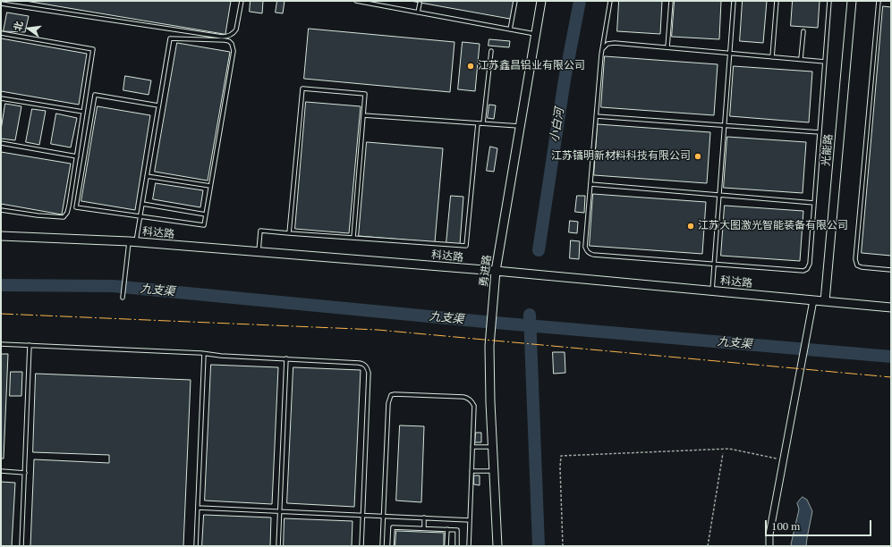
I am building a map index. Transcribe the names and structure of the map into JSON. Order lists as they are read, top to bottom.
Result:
{
  "streets": {
    "street": ["光能路", "科达路", "勇进路"]
  },
  "crossings": [
    ["光能路", "科达路"],
    ["科达路", "勇进路"]
  ],
  "water": ["小白河", "九支渠"],
  "places": ["江苏鑫昌铝业有限公司", "江苏镭明新材料科技有限公司", "江苏大图激光智能装备有限公司"],
  "scale_bar": "100 m",
  "north": "left"
}
